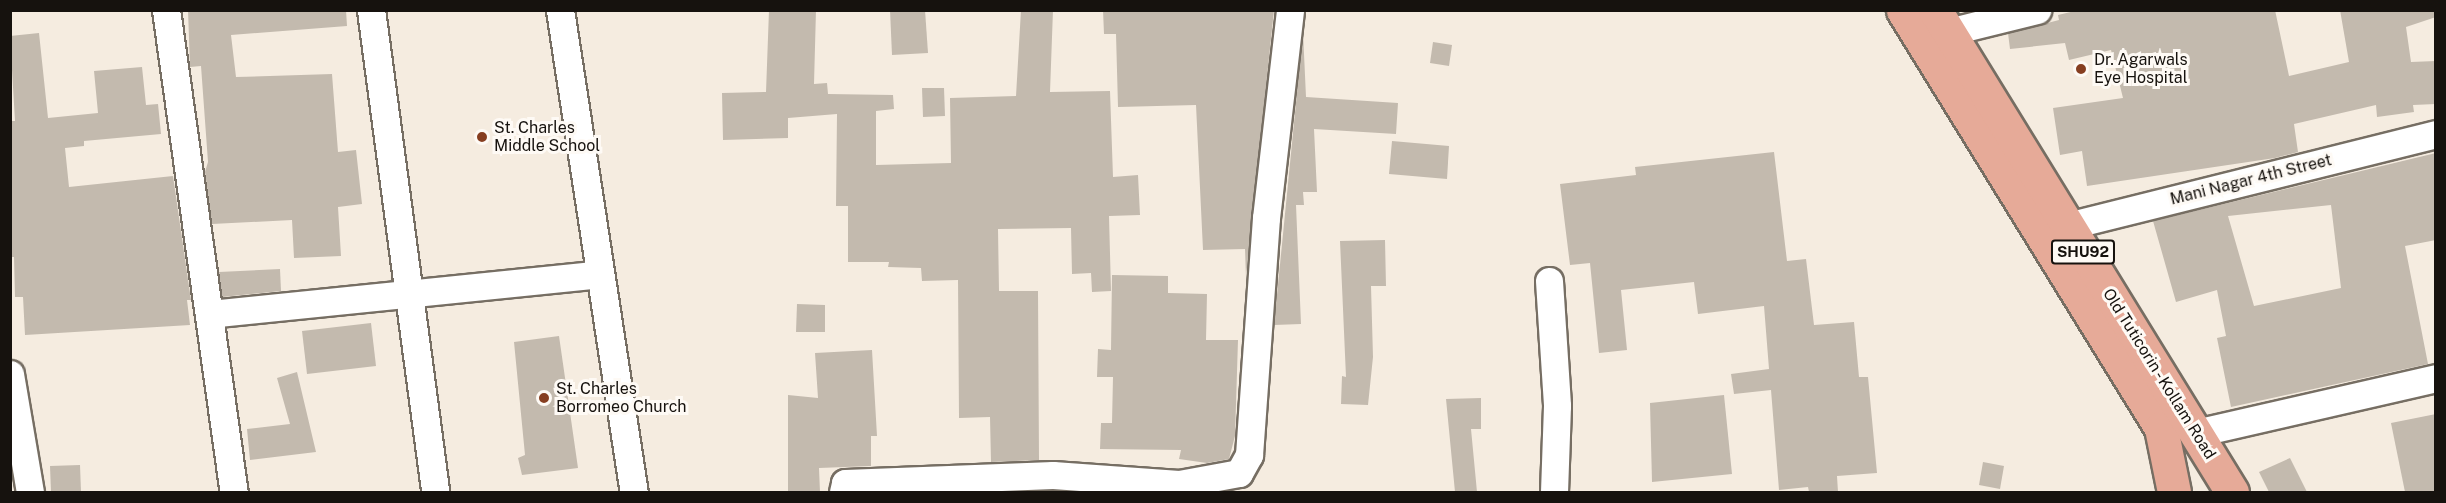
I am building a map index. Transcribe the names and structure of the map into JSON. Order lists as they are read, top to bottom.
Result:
{
  "streets": {
    "main road": ["SHU92", "Old Tuticorin - Kollam Road"],
    "street": ["Mani Nagar 4th Street"]
  },
  "crossings": [
    ["Mani Nagar 4th Street", "Old Tuticorin - Kollam Road"]
  ],
  "places": ["Dr. Agarwals Eye Hospital", "St. Charles Middle School", "St. Charles Borromeo Church"]
}
